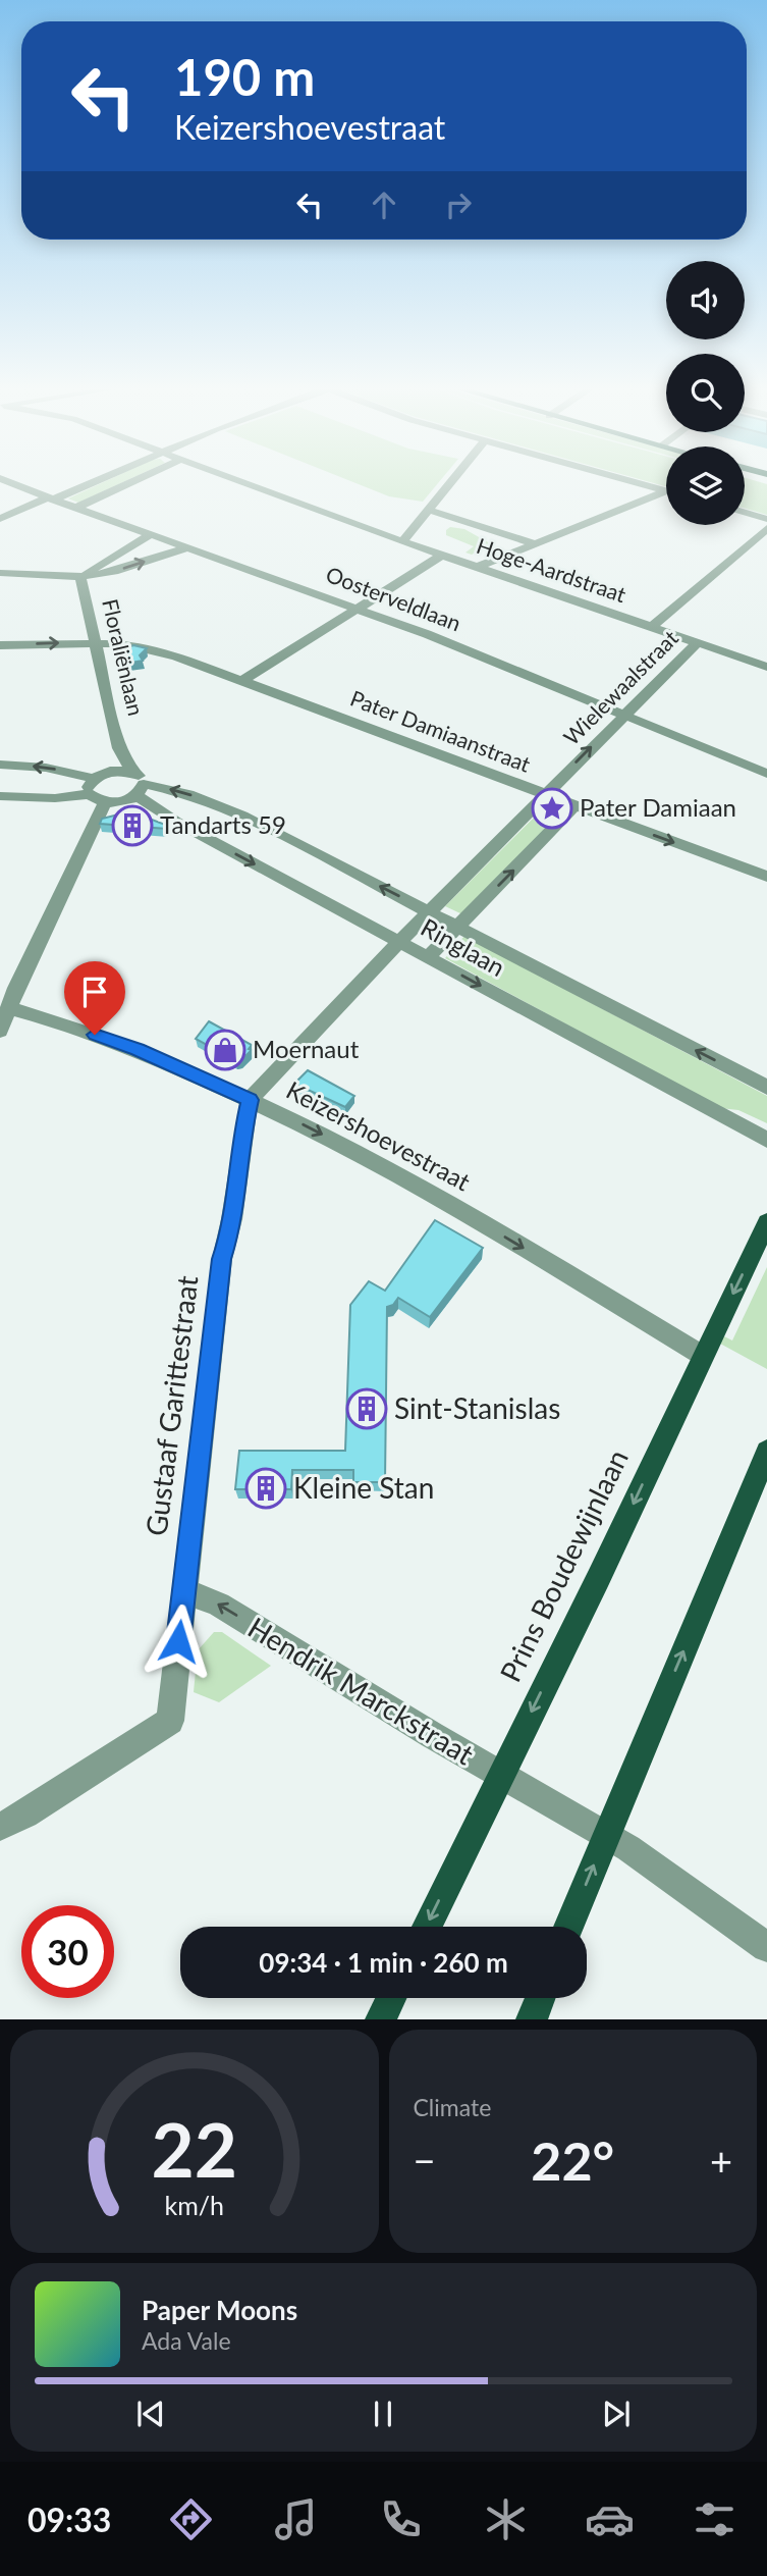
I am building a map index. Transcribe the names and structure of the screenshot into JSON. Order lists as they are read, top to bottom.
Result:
{
  "streets": {
    "main road": ["Prins Boudewijnlaan"],
    "street": [
      "Hoge-Aardstraat",
      "Oosterveldlaan",
      "Floraliënlaan",
      "Wielewaalstraat",
      "Pater Damiaanstraat",
      "Ringlaan",
      "Keizershoevestraat",
      "Gustaaf Garittestraat",
      "Hendrik Marckstraat"
    ]
  },
  "crossings": [
    ["Hoge-Aardstraat", "Wielewaalstraat"],
    ["Oosterveldlaan", "Wielewaalstraat"],
    ["Floraliënlaan", "Pater Damiaanstraat"],
    ["Floraliënlaan", "Ringlaan"],
    ["Wielewaalstraat", "Pater Damiaanstraat"],
    ["Wielewaalstraat", "Ringlaan"],
    ["Wielewaalstraat", "Keizershoevestraat"],
    ["Wielewaalstraat", "Gustaaf Garittestraat"],
    ["Keizershoevestraat", "Gustaaf Garittestraat"],
    ["Keizershoevestraat", "Prins Boudewijnlaan"],
    ["Gustaaf Garittestraat", "Hendrik Marckstraat"],
    ["Prins Boudewijnlaan", "Hendrik Marckstraat"]
  ],
  "one_way": ["Pater Damiaanstraat", "Keizershoevestraat", "Hendrik Marckstraat"],
  "places": {
    "place": ["Pater Damiaan"],
    "building": ["Tandarts 59", "Sint-Stanislas", "Kleine Stan"],
    "shop": ["Moernaut"]
  },
  "page": {
    "turn": ["190 m", "Keizershoevestraat"],
    "limit": "30",
    "trip": "09:34 · 1 min · 260 m",
    "tile": "Climate",
    "heat": ["−", "22°", "+"],
    "song": ["Paper Moons", "Ada Vale"],
    "tabs": "09:33",
    "gauge": ["22", "km/h"]
  }
}
